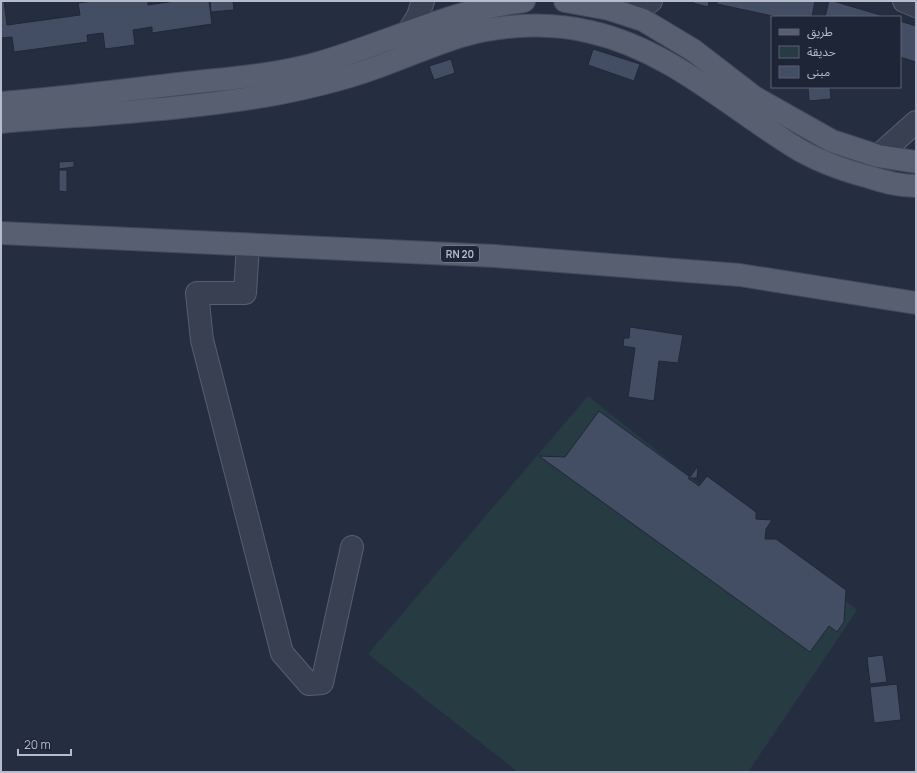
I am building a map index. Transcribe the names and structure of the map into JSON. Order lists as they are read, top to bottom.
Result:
{
  "streets": {
    "main road": ["RN 20"]
  },
  "legend": ["طريق", "حديقة", "مبنى"],
  "scale_bar": "20 m"
}
